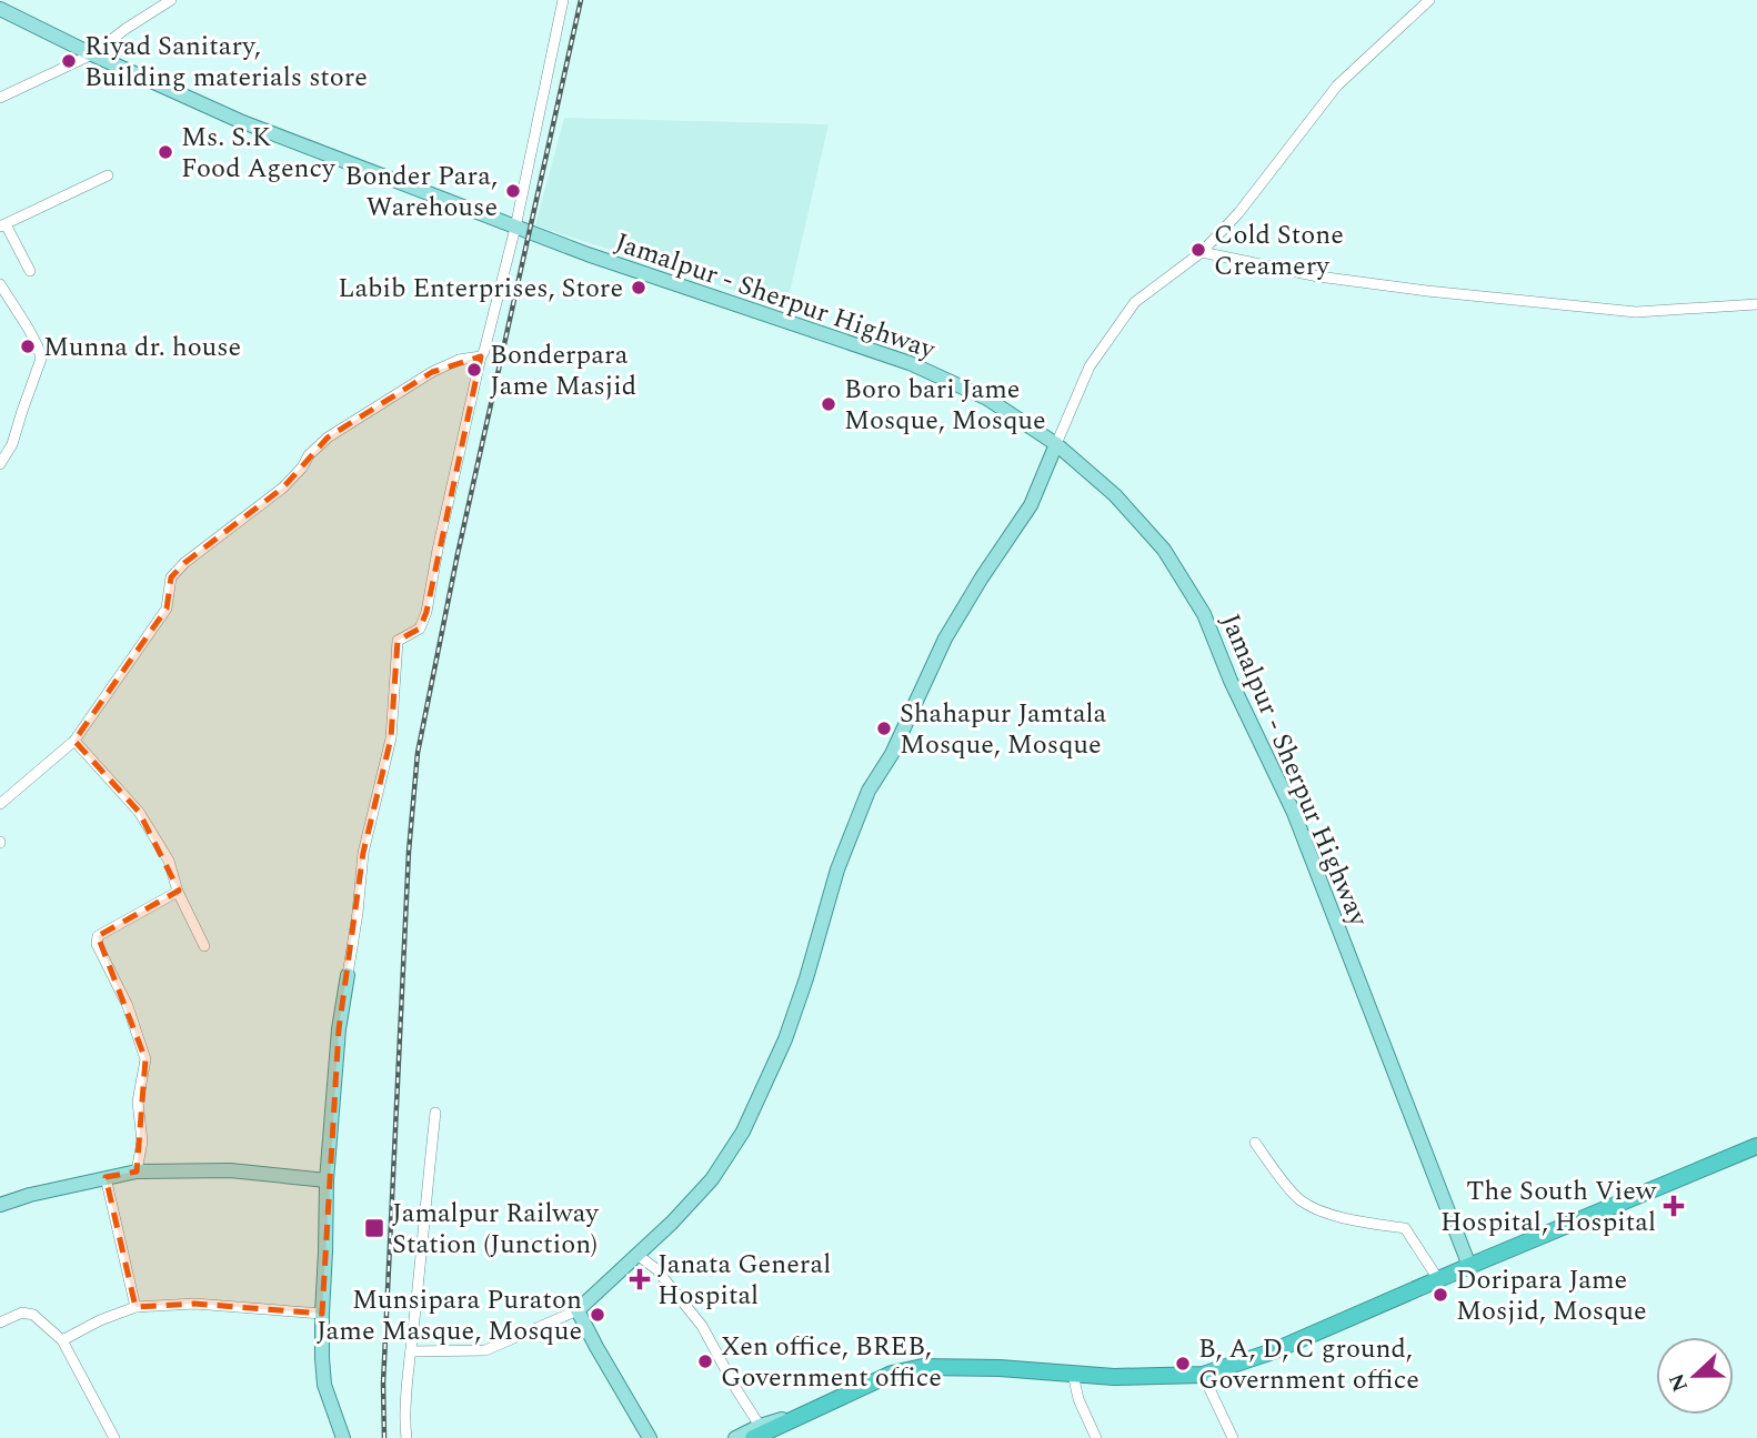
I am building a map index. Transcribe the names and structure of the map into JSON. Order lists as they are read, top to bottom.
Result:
{
  "streets": {
    "main road": ["Jamalpur - Sherpur Highway"]
  },
  "places": {
    "other": [
      "Riyad Sanitary, Building materials store",
      "Ms. S.K Food Agency",
      "Bonder Para, Warehouse",
      "Cold Stone Creamery",
      "Labib Enterprises, Store",
      "Munna dr. house",
      "Bonderpara Jame Masjid",
      "Boro bari Jame Mosque, Mosque",
      "Shahapur Jamtala Mosque, Mosque",
      "Doripara Jame Mosjid, Mosque",
      "Munsipara Puraton Jame Masque, Mosque",
      "Xen office, BREB, Government office",
      "B, A, D, C ground, Government office"
    ],
    "health": ["The South View Hospital, Hospital", "Janata General Hospital"],
    "transit": ["Jamalpur Railway Station (Junction)"]
  },
  "north": "left"
}
